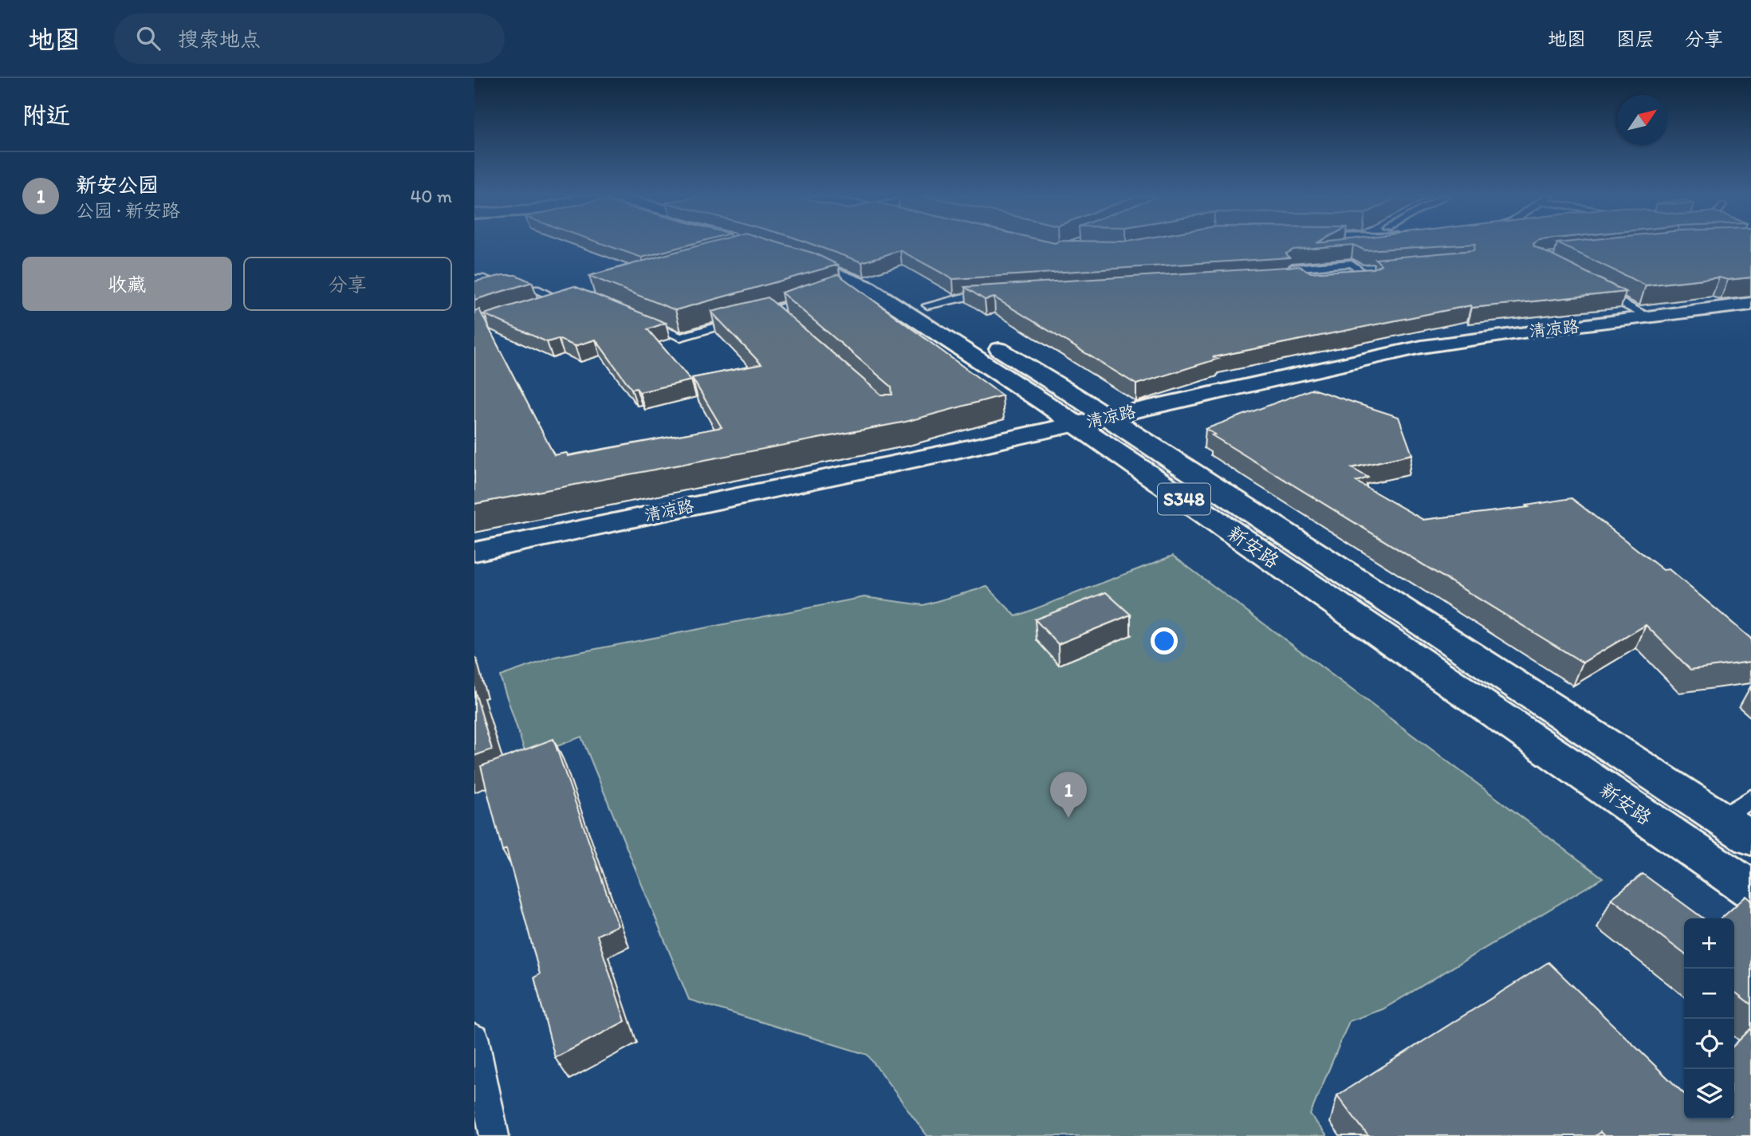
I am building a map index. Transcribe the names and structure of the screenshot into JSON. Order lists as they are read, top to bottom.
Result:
{
  "streets": {
    "main road": ["清凉路", "S348", "新安路"]
  },
  "crossings": [
    ["清凉路", "新安路"]
  ],
  "north": "top right",
  "page": {
    "header": "地图",
    "search": "搜索地点",
    "nav": ["地图", "图层", "分享"],
    "heading": "附近",
    "list": [
      {
        "mark": "1",
        "name": "新安公园",
        "note": "公园 · 新安路",
        "value": "40 m"
      }
    ],
    "buttons": ["收藏", "分享"],
    "pins": "1",
    "map_buttons": ["+", "−"]
  }
}
